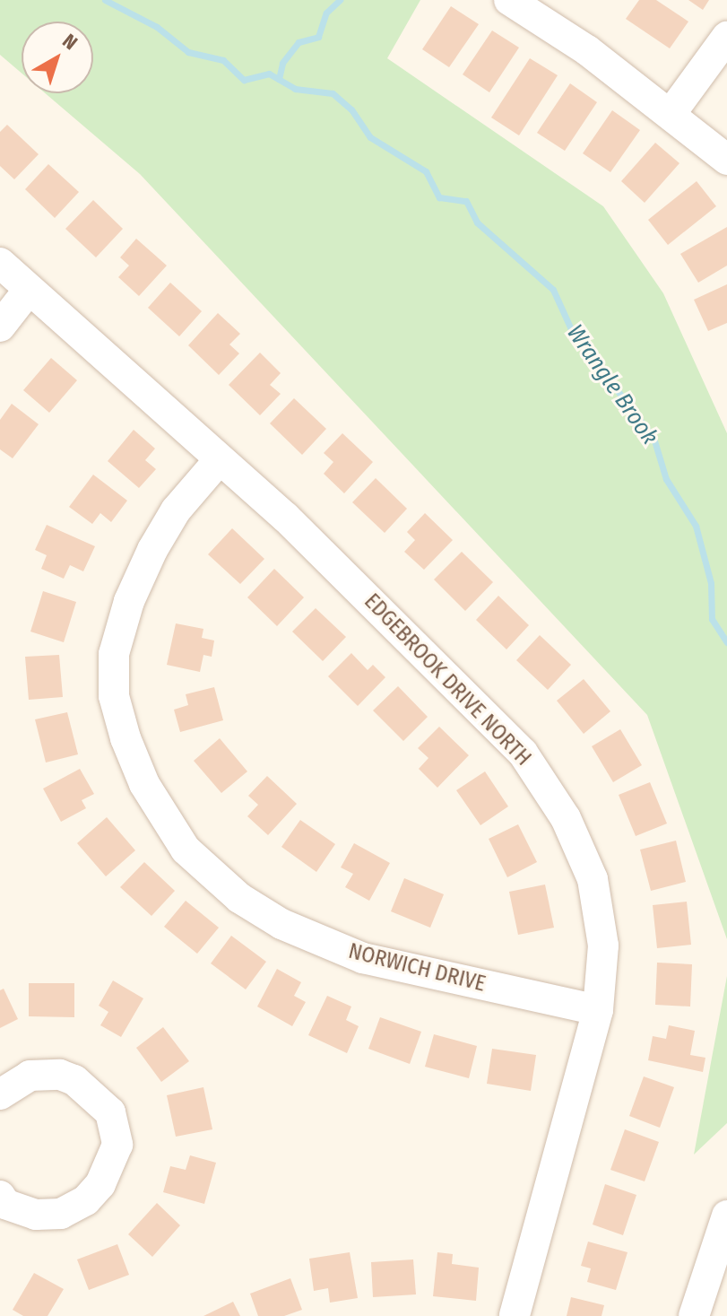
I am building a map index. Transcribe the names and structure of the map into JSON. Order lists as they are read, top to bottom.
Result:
{
  "streets": {
    "street": ["EDGEBROOK DRIVE NORTH", "NORWICH DRIVE"]
  },
  "crossings": [
    ["EDGEBROOK DRIVE NORTH", "NORWICH DRIVE"]
  ],
  "water": ["Wrangle Brook"],
  "north": "top right"
}
